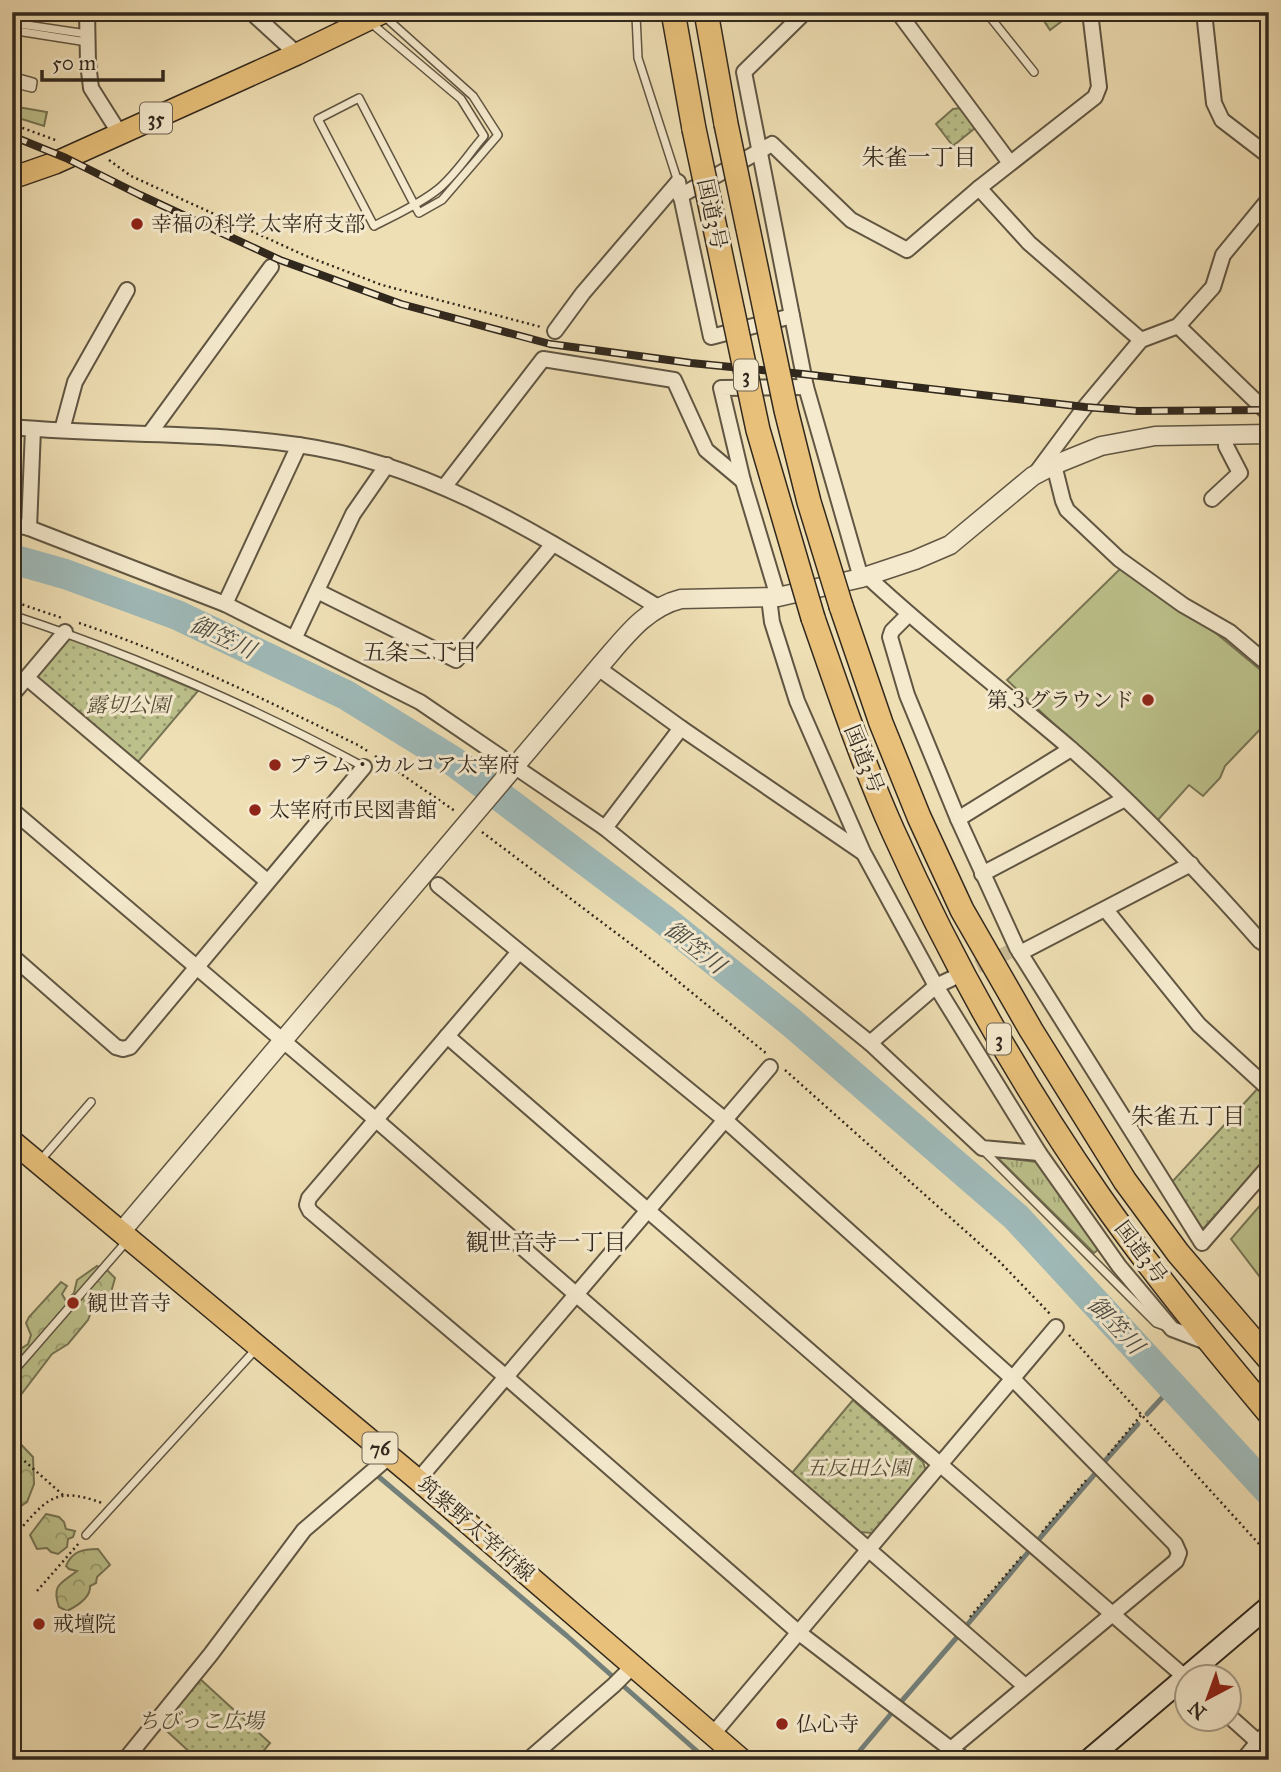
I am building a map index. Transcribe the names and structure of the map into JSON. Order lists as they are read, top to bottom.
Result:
{
  "streets": {
    "highway": ["国道3号", "3"],
    "main road": ["35", "76", "筑紫野太宰府線"]
  },
  "districts": [
    "朱雀一丁目",
    "五条二丁目",
    "朱雀五丁目",
    "観世音寺一丁目"
  ],
  "water": ["御笠川"],
  "parks": ["露切公園", "五反田公園", "ちびっこ広場"],
  "places": [
    "幸福の科学 太宰府支部",
    "第３グラウンド",
    "プラム・カルコア太宰府",
    "太宰府市民図書館",
    "観世音寺",
    "戒壇院",
    "仏心寺"
  ],
  "scale_bar": "50 m",
  "north": "bottom left"
}
